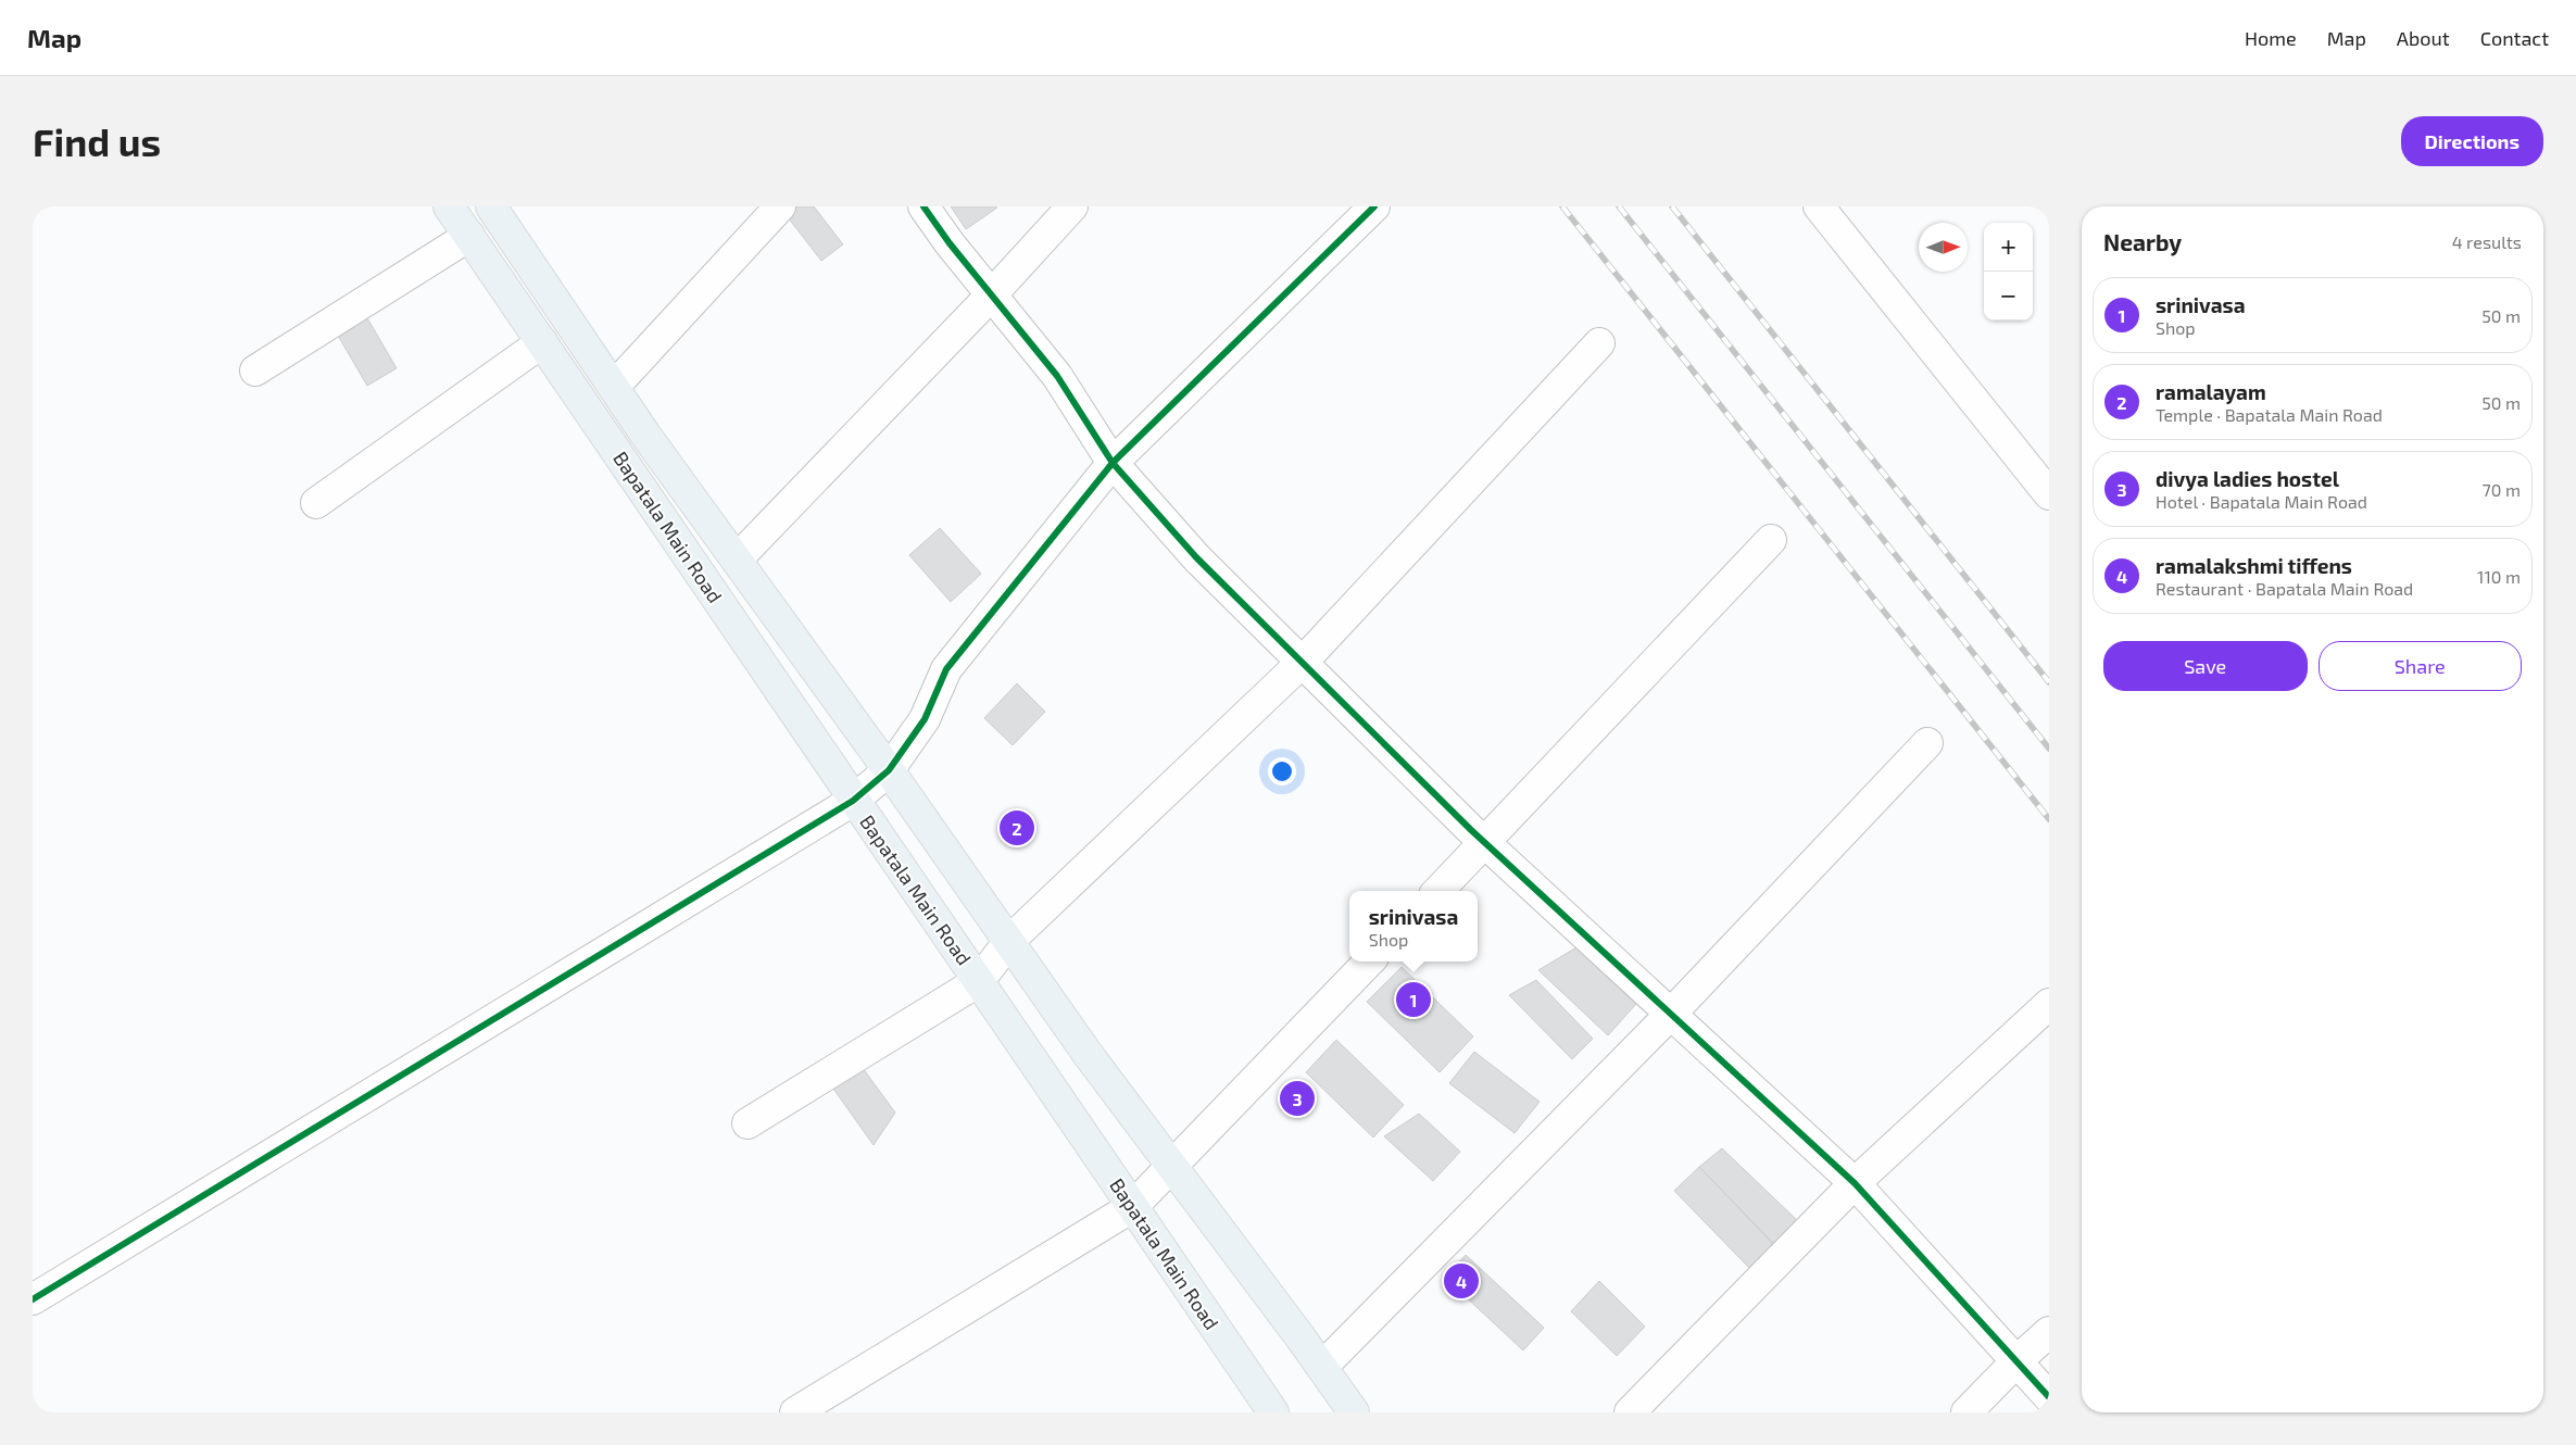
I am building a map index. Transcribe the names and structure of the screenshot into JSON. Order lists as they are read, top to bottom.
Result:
{
  "streets": {
    "main road": ["Bapatala Main Road"]
  },
  "north": "right",
  "page": {
    "header": "Map",
    "nav": [
      "Home",
      "Map",
      "About",
      "Contact"
    ],
    "buttons": [
      "Directions",
      ["Save", "Share"]
    ],
    "title": "Find us",
    "heading": ["Nearby", "4 results"],
    "map_buttons": ["+", "−"],
    "list": [
      {
        "mark": "1",
        "name": "srinivasa",
        "note": "Shop",
        "value": "50 m"
      },
      {
        "mark": "2",
        "name": "ramalayam",
        "note": "Temple · Bapatala Main Road",
        "value": "50 m"
      },
      {
        "mark": "3",
        "name": "divya ladies hostel",
        "note": "Hotel · Bapatala Main Road",
        "value": "70 m"
      },
      {
        "mark": "4",
        "name": "ramalakshmi tiffens",
        "note": "Restaurant · Bapatala Main Road",
        "value": "110 m"
      }
    ],
    "pins": [
      "2",
      "1",
      "3",
      "4"
    ],
    "popup": ["srinivasa", "Shop"]
  }
}
